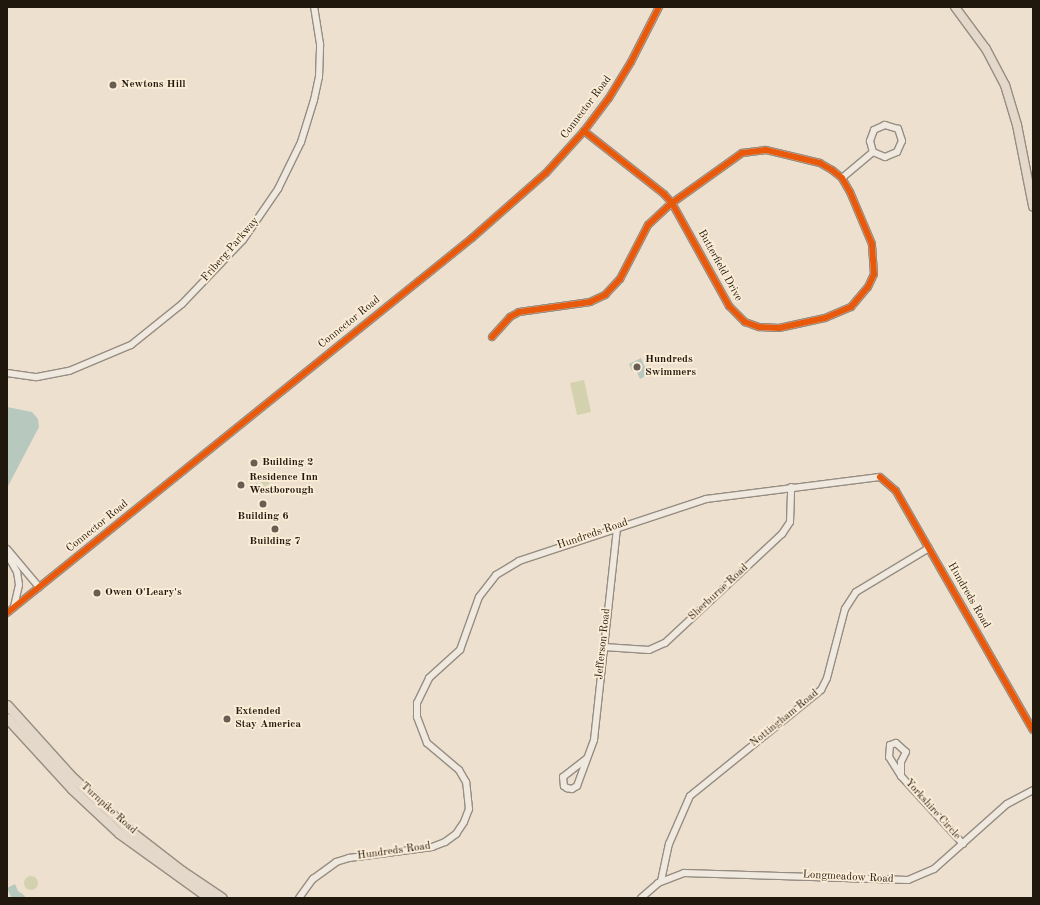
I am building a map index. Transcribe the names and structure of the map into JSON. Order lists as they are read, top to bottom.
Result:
{
  "streets": {
    "highway": ["Turnpike Road"],
    "street": [
      "Connector Road",
      "Friberg Parkway",
      "Butterfield Drive",
      "Hundreds Road",
      "Sherburne Road",
      "Jefferson Road",
      "Nottingham Road",
      "Yorkshire Circle",
      "Longmeadow Road"
    ]
  },
  "crossings": [
    ["Connector Road", "Butterfield Drive"],
    ["Hundreds Road", "Sherburne Road"],
    ["Hundreds Road", "Jefferson Road"],
    ["Hundreds Road", "Nottingham Road"],
    ["Sherburne Road", "Jefferson Road"],
    ["Nottingham Road", "Longmeadow Road"],
    ["Yorkshire Circle", "Longmeadow Road"]
  ],
  "places": [
    "Newtons Hill",
    "Hundreds Swimmers",
    "Building 2",
    "Residence Inn Westborough",
    "Building 6",
    "Building 7",
    "Owen O'Leary's",
    "Extended Stay America"
  ]
}
